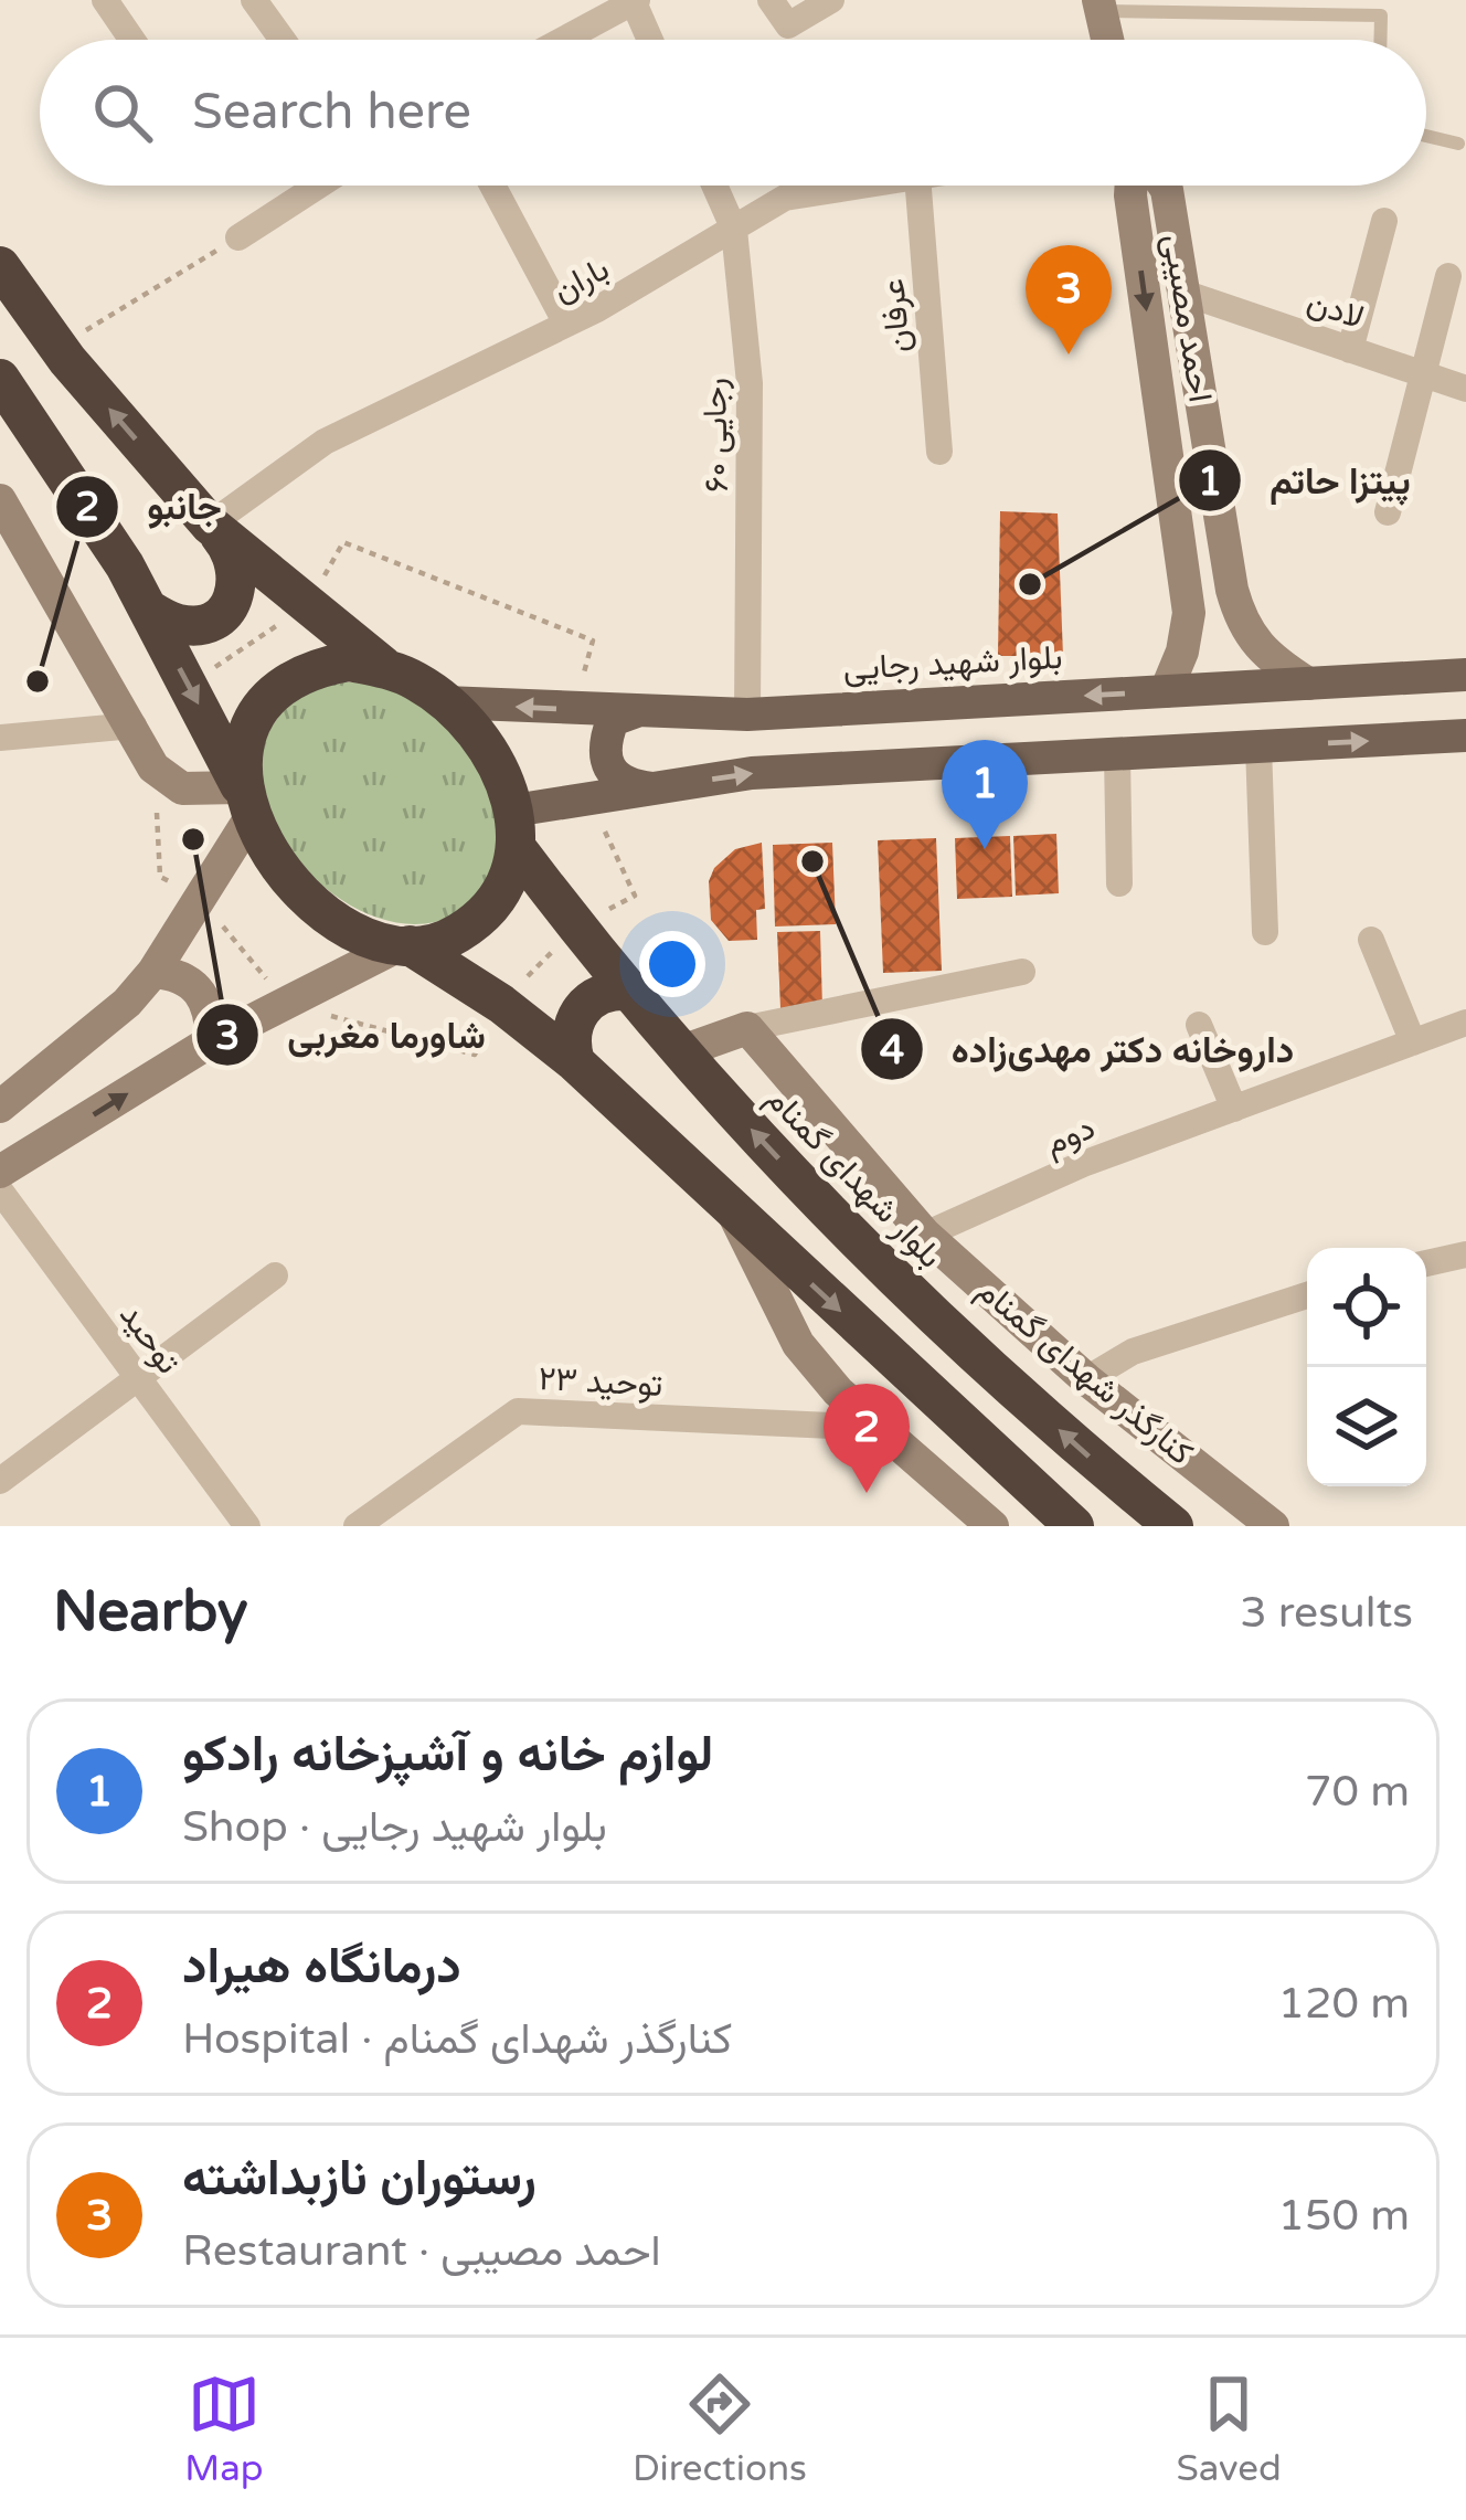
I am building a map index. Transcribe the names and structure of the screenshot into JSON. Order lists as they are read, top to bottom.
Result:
{
  "streets": {
    "highway": ["بلوار شهدای گمنام"],
    "main road": ["بلوار شهید رجایی"],
    "street": [
      "باران",
      "لادن",
      "عرفان",
      "احمد مصیبی",
      "رجایی ۶۰",
      "دوم",
      "توحید",
      "کنارگذر شهدای گمنام",
      "توحید ۲۳"
    ]
  },
  "crossings": [
    ["باران", "رجایی ۶۰"],
    ["لادن", "احمد مصیبی"],
    ["احمد مصیبی", "بلوار شهید رجایی"],
    ["رجایی ۶۰", "بلوار شهید رجایی"],
    ["بلوار شهید رجایی", "بلوار شهدای گمنام"],
    ["دوم", "کنارگذر شهدای گمنام"]
  ],
  "places": [
    "پیتزا حاتم",
    "جانبو",
    "شاورما مغربی",
    "داروخانه دکتر مهدی‌زاده"
  ],
  "page": {
    "search": "Search here",
    "pins": ["3", "1", "2"],
    "heading": ["Nearby", "3 results"],
    "list": [
      {
        "mark": "1",
        "name": "لوازم خانه و آشپزخانه رادکو",
        "note": "Shop · بلوار شهید رجایی",
        "value": "70 m"
      },
      {
        "mark": "2",
        "name": "درمانگاه هیراد",
        "note": "Hospital · کنارگذر شهدای گمنام",
        "value": "120 m"
      },
      {
        "mark": "3",
        "name": "رستوران نازبداشته",
        "note": "Restaurant · احمد مصیبی",
        "value": "150 m"
      }
    ],
    "nav": ["Map", "Directions", "Saved"]
  }
}
